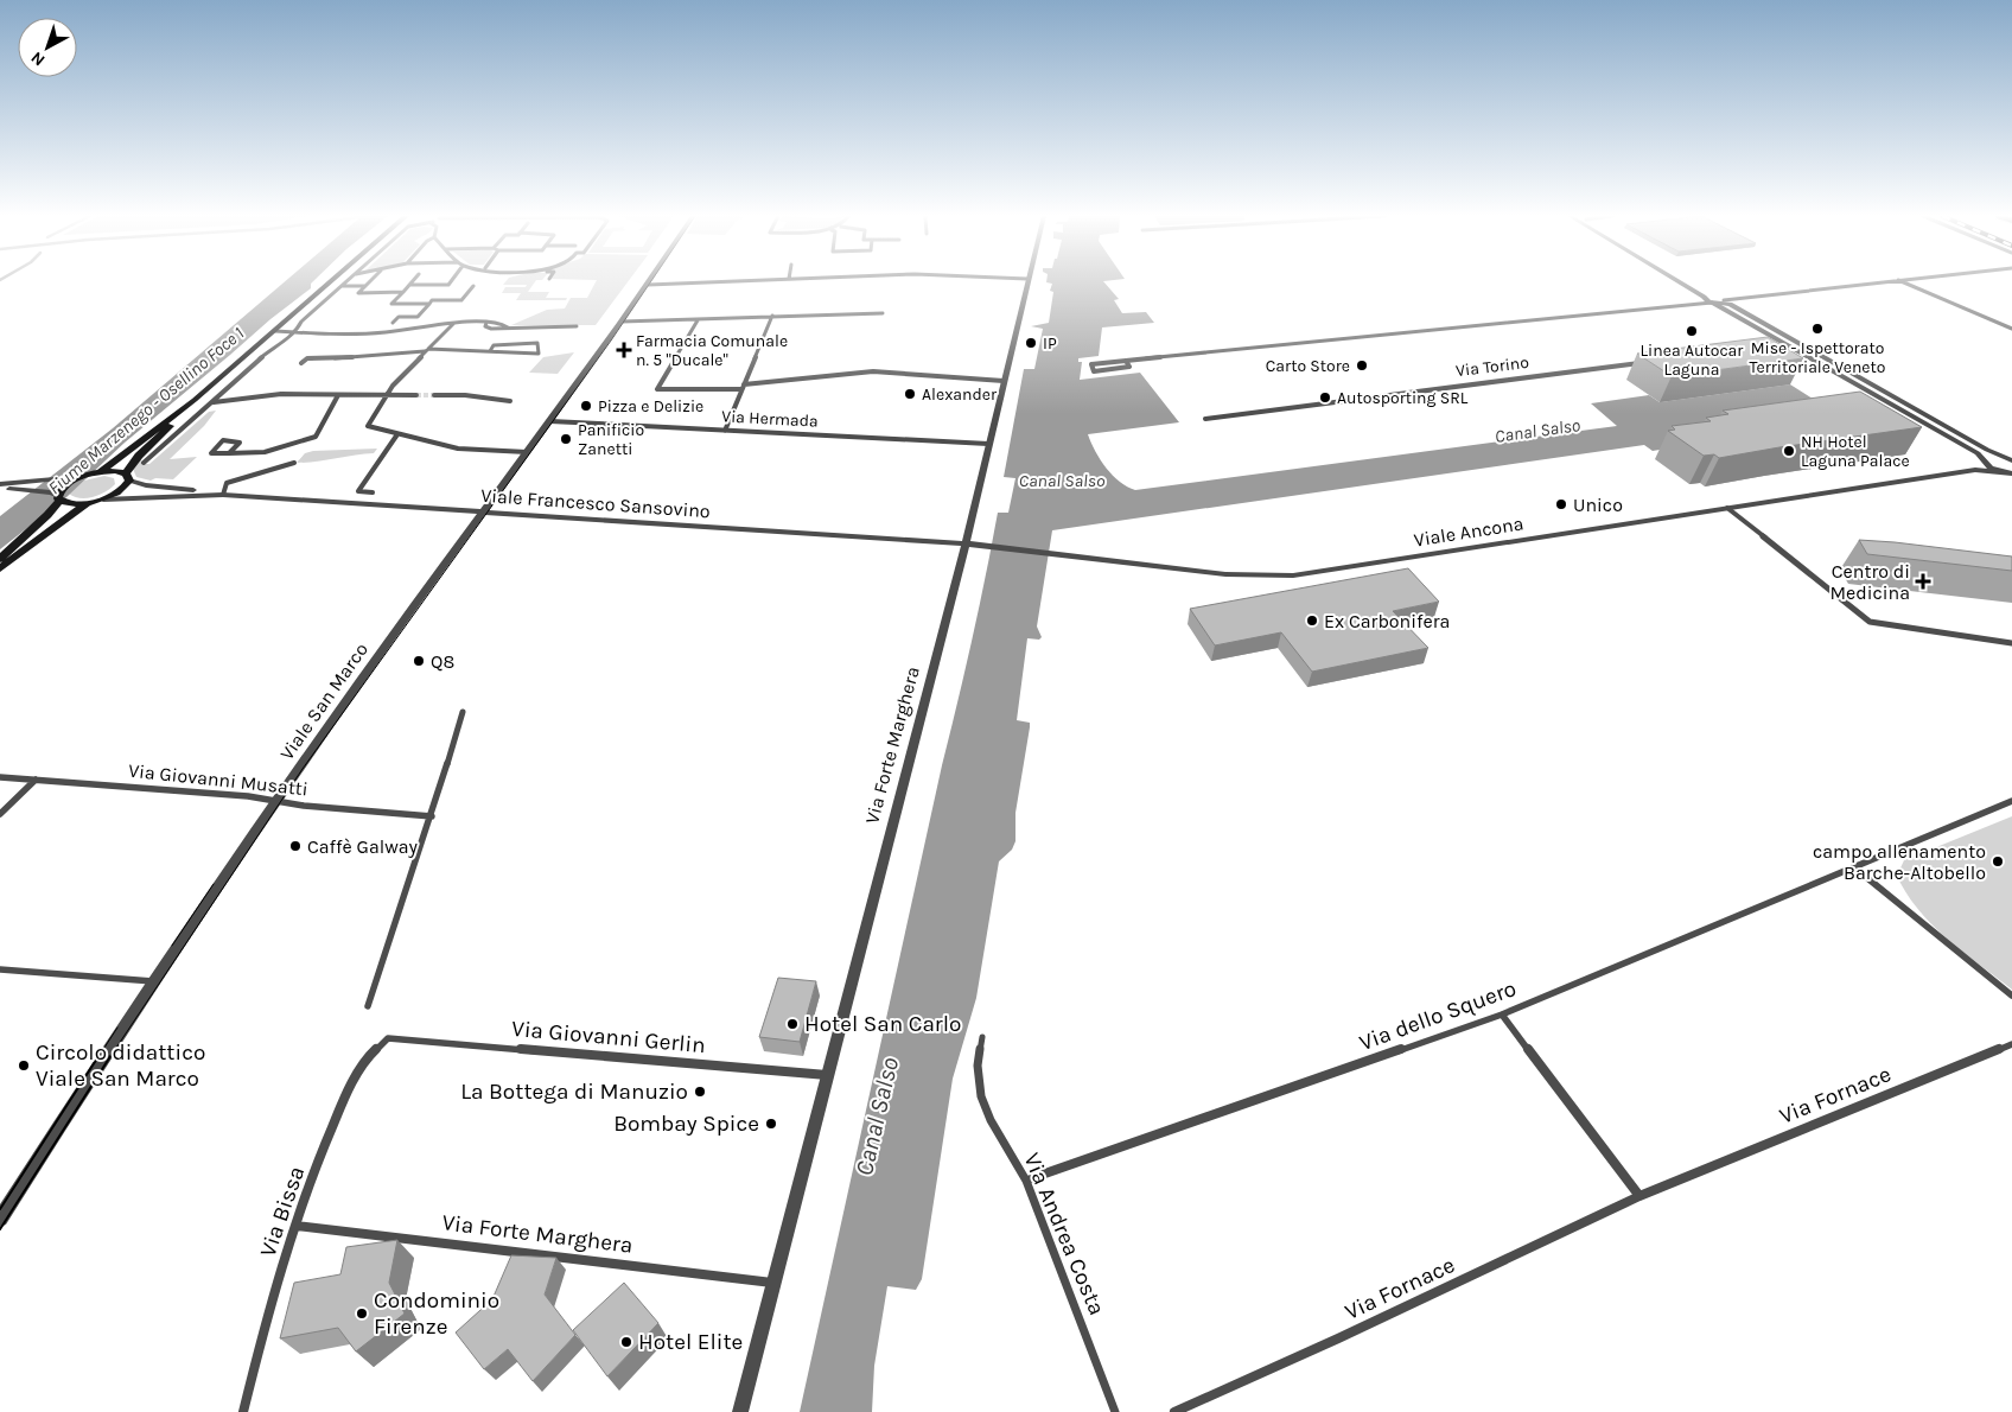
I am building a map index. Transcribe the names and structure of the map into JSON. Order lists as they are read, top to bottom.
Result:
{
  "streets": {
    "street": [
      "Via Torino",
      "Via Hermada",
      "Viale Francesco Sansovino",
      "Viale Ancona",
      "Viale San Marco",
      "Via Forte Marghera",
      "Via Giovanni Musatti",
      "Via dello Squero",
      "Via Giovanni Gerlin",
      "Via Fornace",
      "Via Bissa",
      "Via Andrea Costa"
    ]
  },
  "crossings": [
    ["Via Hermada", "Viale San Marco"],
    ["Via Hermada", "Via Forte Marghera"],
    ["Viale Francesco Sansovino", "Viale Ancona"],
    ["Viale Francesco Sansovino", "Viale San Marco"],
    ["Viale Francesco Sansovino", "Via Forte Marghera"],
    ["Viale Ancona", "Via Forte Marghera"],
    ["Viale San Marco", "Via Giovanni Musatti"],
    ["Via Forte Marghera", "Via Giovanni Gerlin"],
    ["Via Forte Marghera", "Via Bissa"],
    ["Via dello Squero", "Via Andrea Costa"],
    ["Via Giovanni Gerlin", "Via Bissa"]
  ],
  "water": ["Fiume Marzenego - Osellino Foce 1", "Canal Salso"],
  "places": {
    "other": [
      "Mise - Ispettorato Territoriale Veneto",
      "Linea Autocar Laguna",
      "IP",
      "Carto Store",
      "Alexander",
      "Autosporting SRL",
      "Pizza e Delizie",
      "Panificio Zanetti",
      "NH Hotel Laguna Palace",
      "Unico",
      "Ex Carbonifera",
      "Q8",
      "Caffè Galway",
      "campo allenamento Barche-Altobello",
      "Hotel San Carlo",
      "Circolo didattico Viale San Marco",
      "La Bottega di Manuzio",
      "Bombay Spice",
      "Condominio Firenze",
      "Hotel Elite"
    ],
    "health": ["Farmacia Comunale n. 5 \"Ducale\"", "Centro di Medicina"]
  },
  "north": "bottom left"
}
